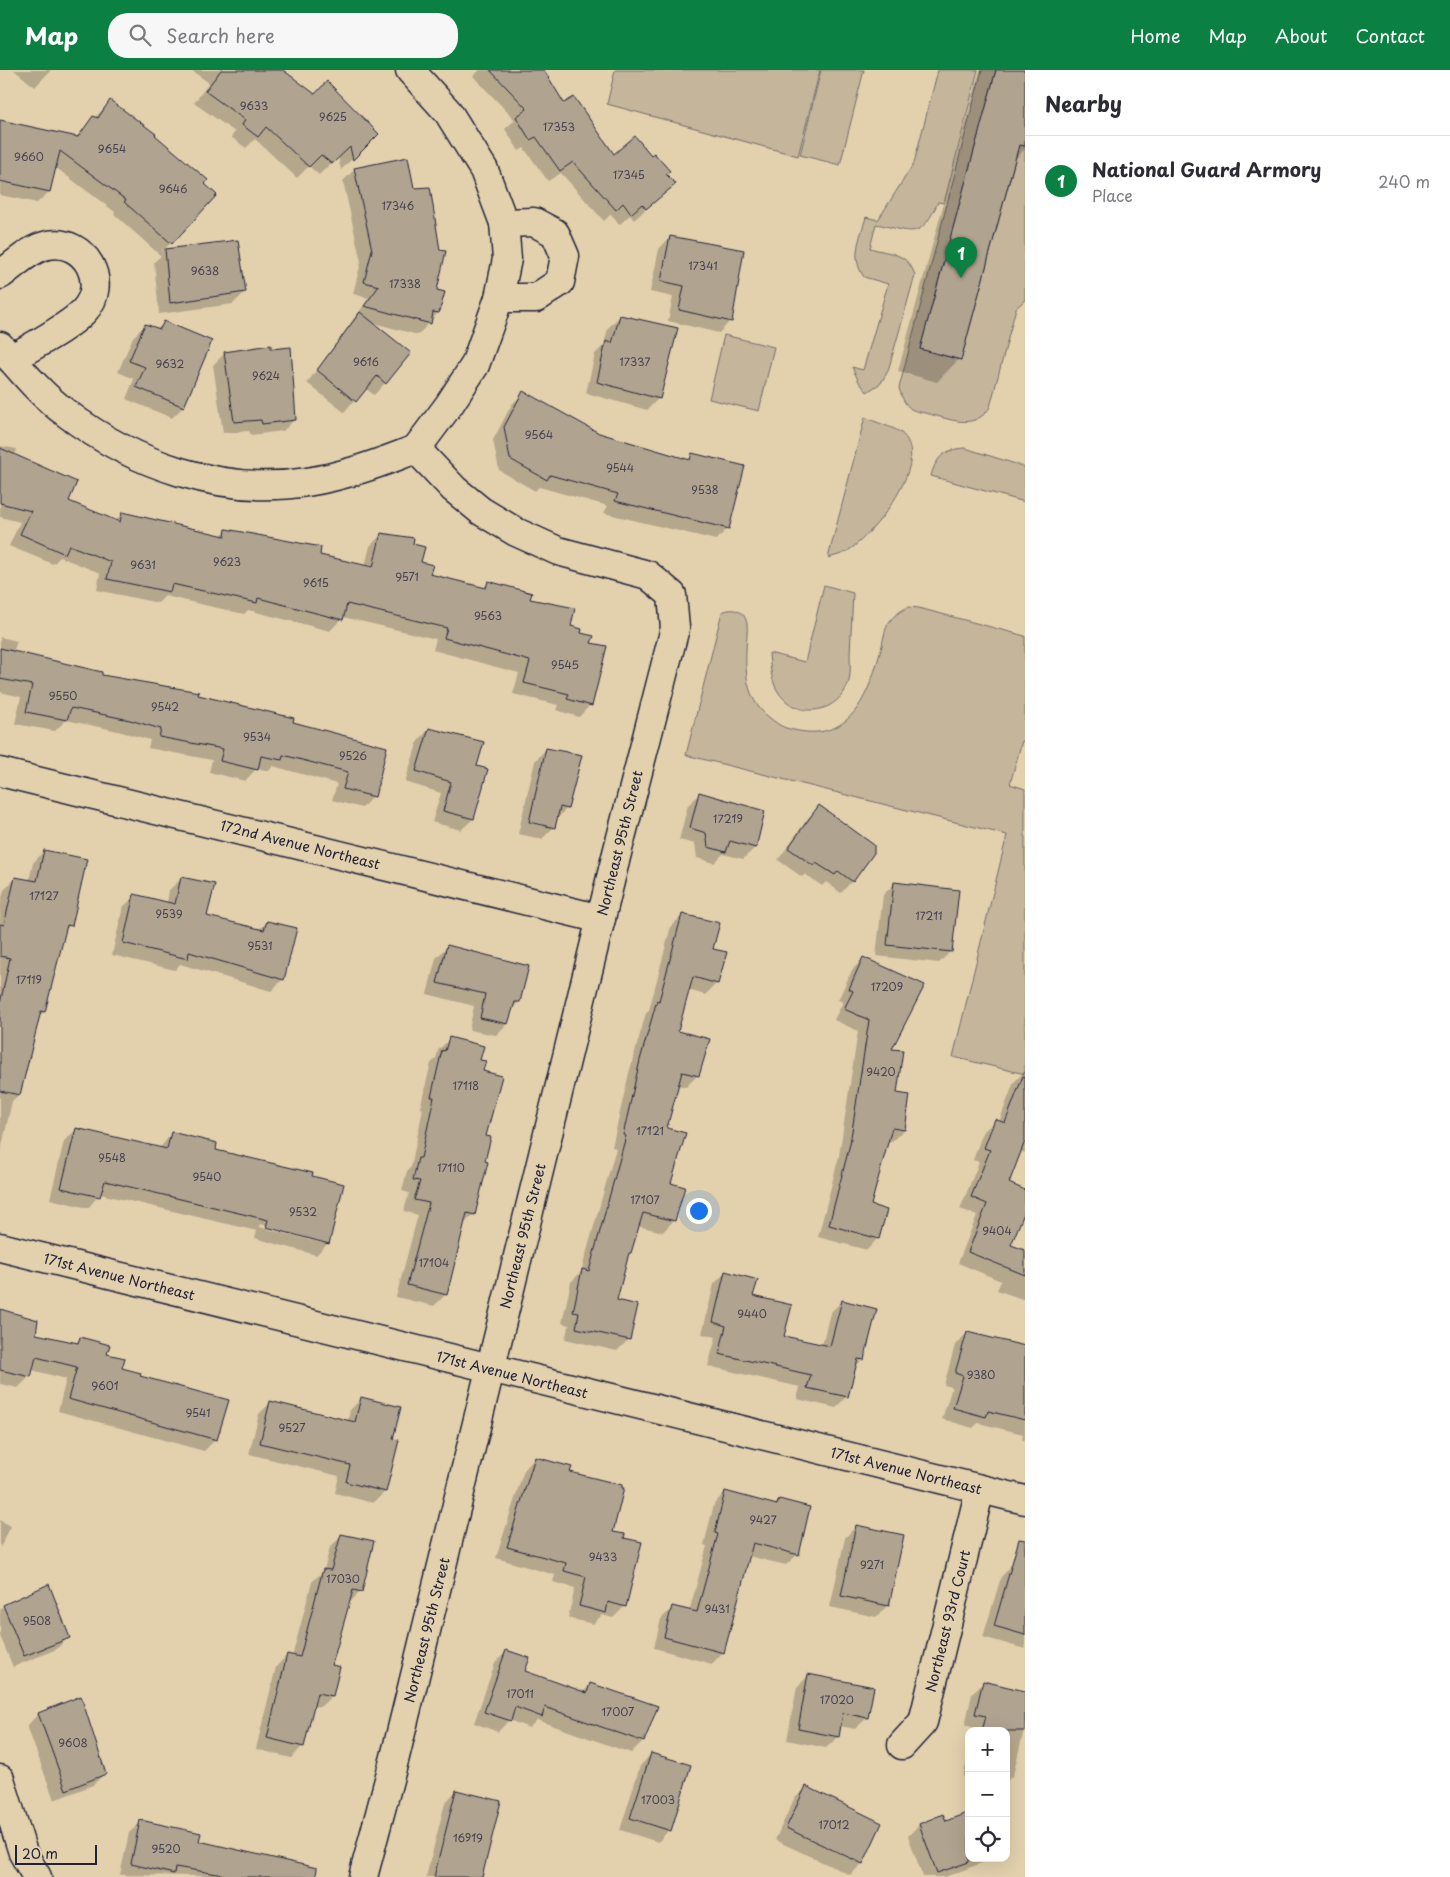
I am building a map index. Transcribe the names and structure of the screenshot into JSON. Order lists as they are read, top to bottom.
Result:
{
  "streets": {
    "street": [
      "Northeast 95th Street",
      "172nd Avenue Northeast",
      "171st Avenue Northeast",
      "Northeast 93rd Court"
    ]
  },
  "crossings": [
    ["Northeast 95th Street", "172nd Avenue Northeast"],
    ["Northeast 95th Street", "171st Avenue Northeast"],
    ["171st Avenue Northeast", "Northeast 93rd Court"]
  ],
  "house_numbers": [
    "9633",
    "9625",
    "17353",
    "9654",
    "9660",
    "17345",
    "9646",
    "17346",
    "17341",
    "9638",
    "17338",
    "9616",
    "17337",
    "9632",
    "9624",
    "9564",
    "9544",
    "9538",
    "9623",
    "9631",
    "9571",
    "9615",
    "9563",
    "9545",
    "9550",
    "9542",
    "9534",
    "9526",
    "17219",
    "17127",
    "9539",
    "17211",
    "9531",
    "17119",
    "17209",
    "9420",
    "17118",
    "17121",
    "9548",
    "17110",
    "9540",
    "17107",
    "9532",
    "9404",
    "17104",
    "9440",
    "9380",
    "9601",
    "9541",
    "9527",
    "9427",
    "9433",
    "9271",
    "17030",
    "9431",
    "9508",
    "17011",
    "17020",
    "17007",
    "9608",
    "17003",
    "17012",
    "16919",
    "9520"
  ],
  "scale_bar": "20 m",
  "page": {
    "header": "Map",
    "search": "Search here",
    "nav": [
      "Home",
      "Map",
      "About",
      "Contact"
    ],
    "heading": "Nearby",
    "list": [
      {
        "mark": "1",
        "name": "National Guard Armory",
        "note": "Place",
        "value": "240 m"
      }
    ],
    "pins": "1",
    "map_buttons": ["+", "−"],
    "scale": "20 m"
  }
}
